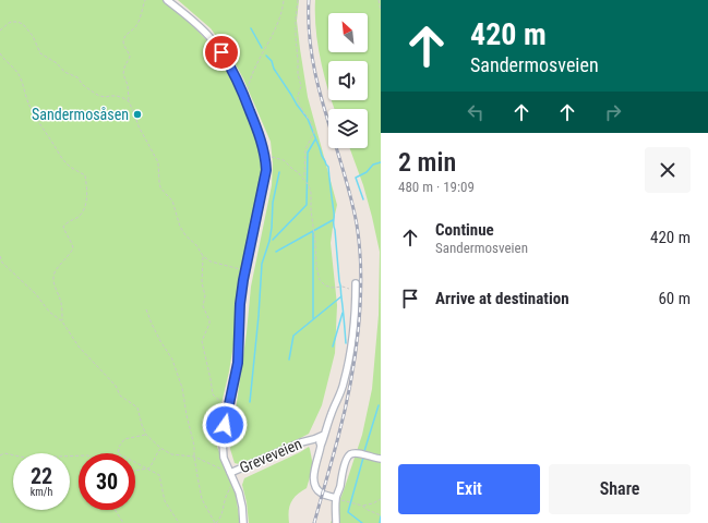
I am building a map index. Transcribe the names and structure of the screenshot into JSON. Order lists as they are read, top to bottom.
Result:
{
  "streets": {
    "street": ["Greveveien"]
  },
  "places": ["Sandermosåsen"],
  "north": "top left",
  "page": {
    "turn": ["420 m", "Sandermosveien"],
    "heading": ["2 min", "480 m · 19:09"],
    "list": [
      {
        "name": "Continue",
        "note": "Sandermosveien",
        "value": "420 m"
      },
      {
        "name": "Arrive at destination",
        "value": "60 m"
      }
    ],
    "speed": "22 km/h",
    "limit": "30",
    "buttons": ["Exit", "Share"]
  }
}
